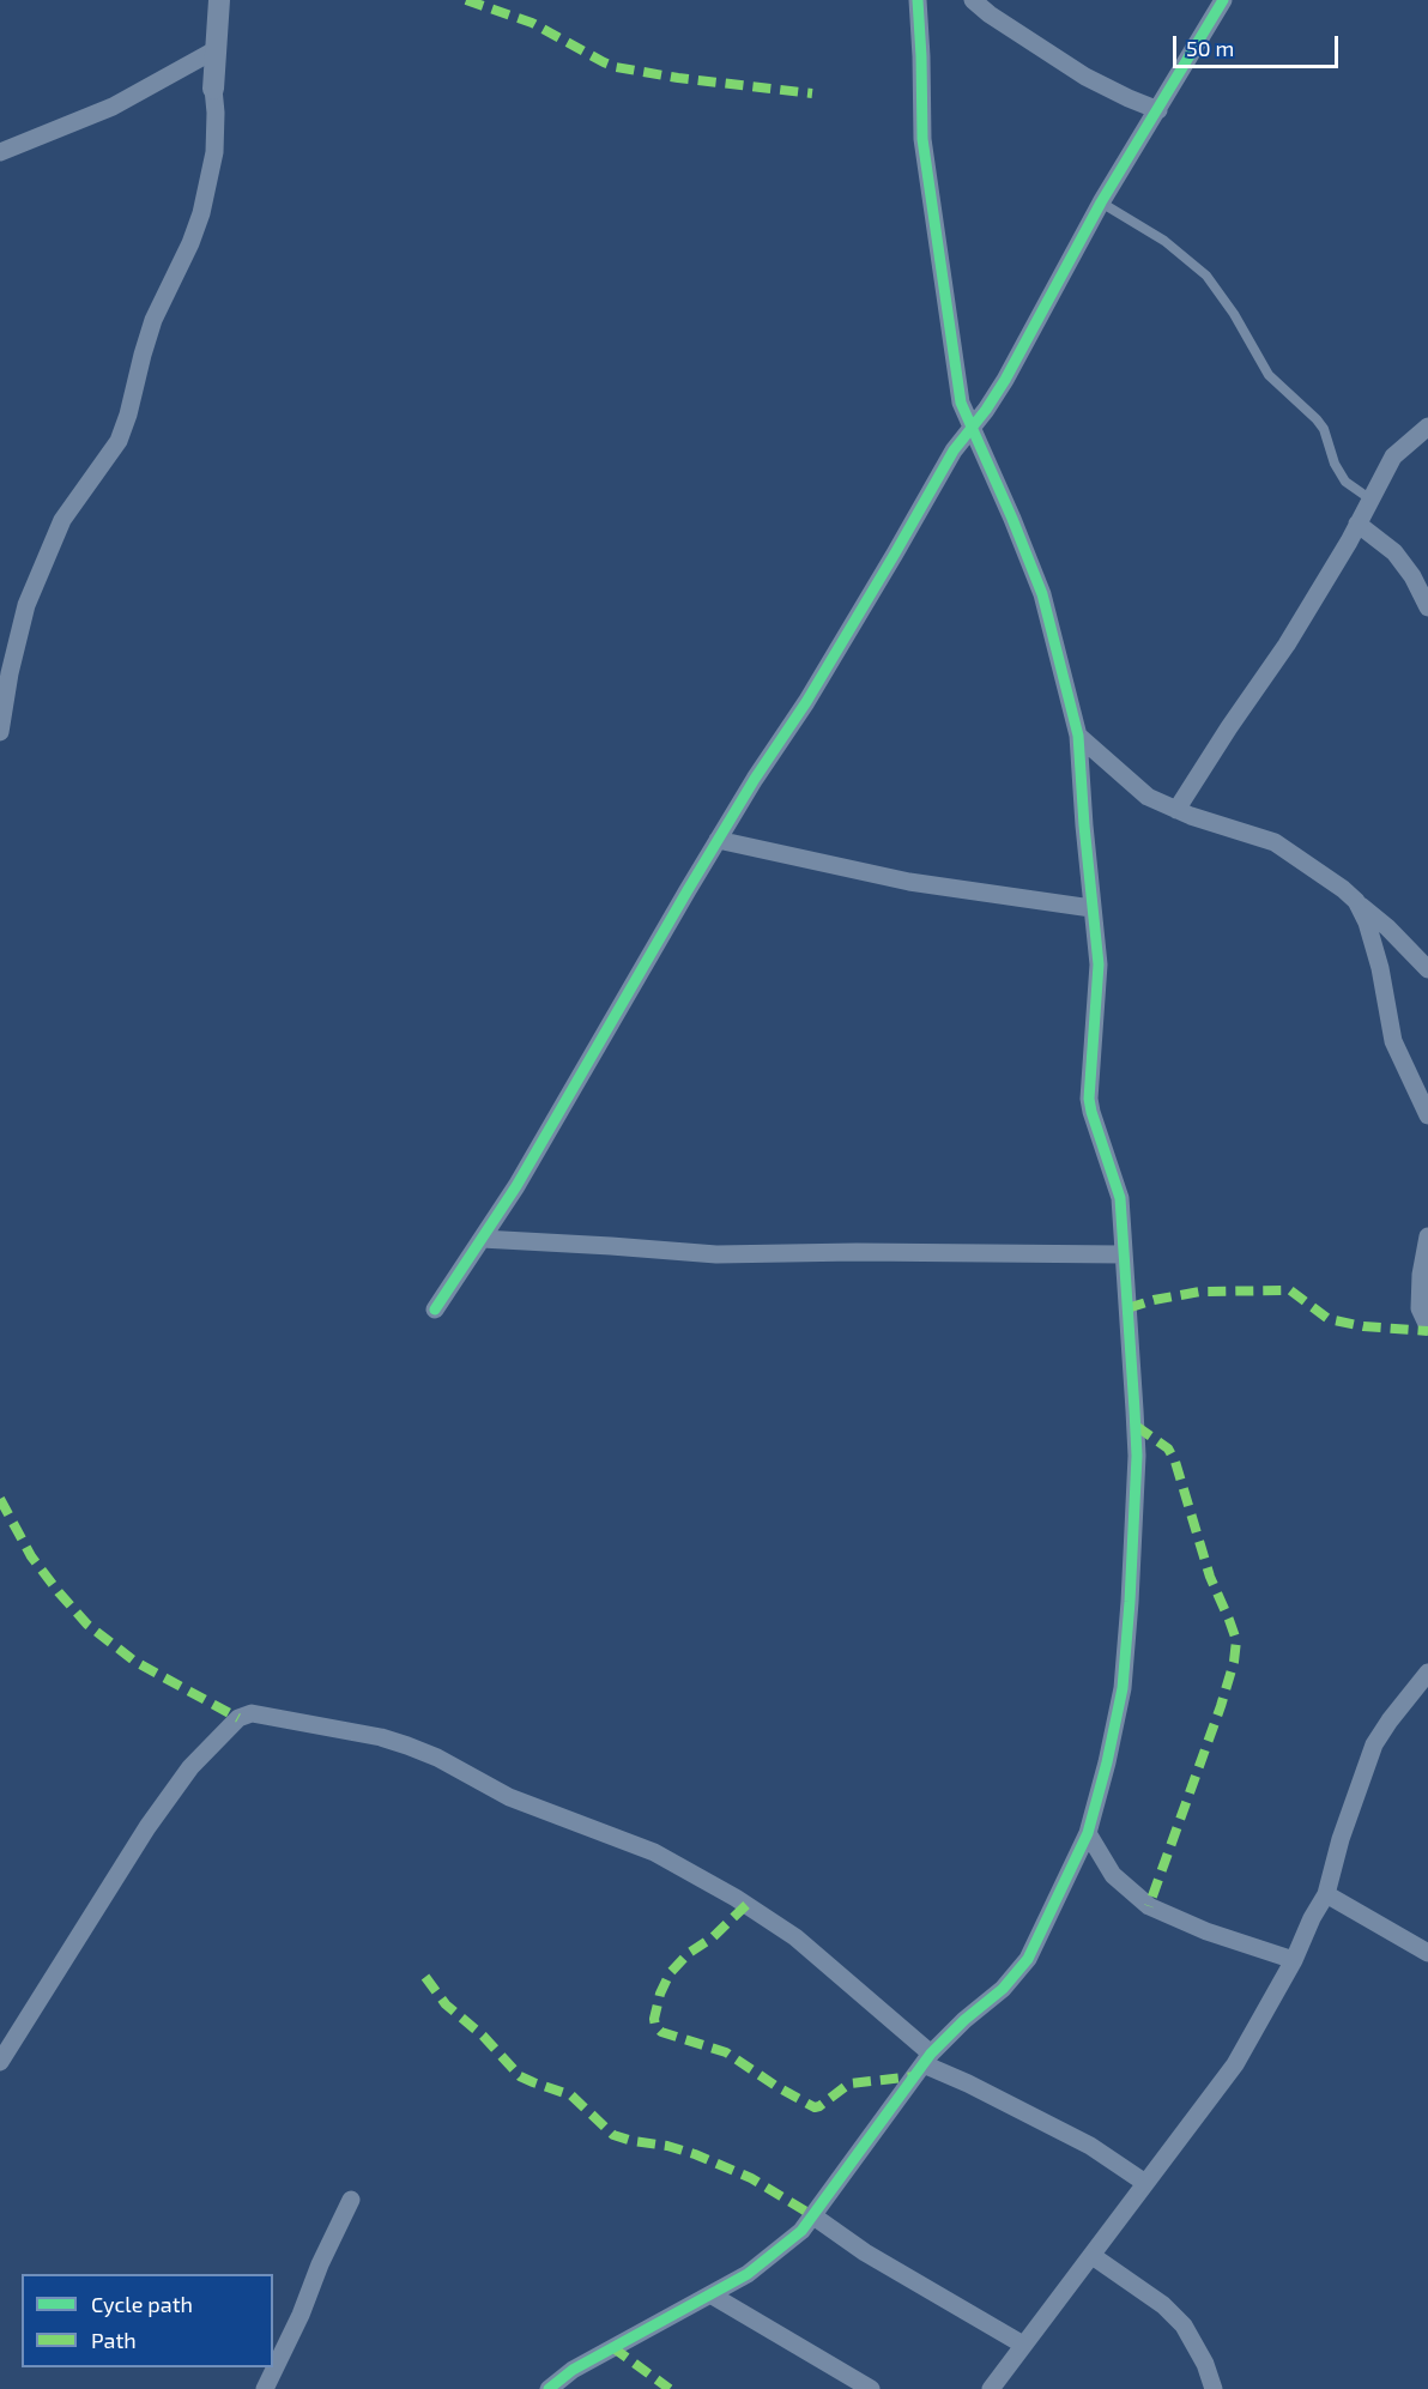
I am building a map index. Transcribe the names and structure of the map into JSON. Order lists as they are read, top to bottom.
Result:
{
  "legend": ["Cycle path", "Path"],
  "scale_bar": "50 m"
}
